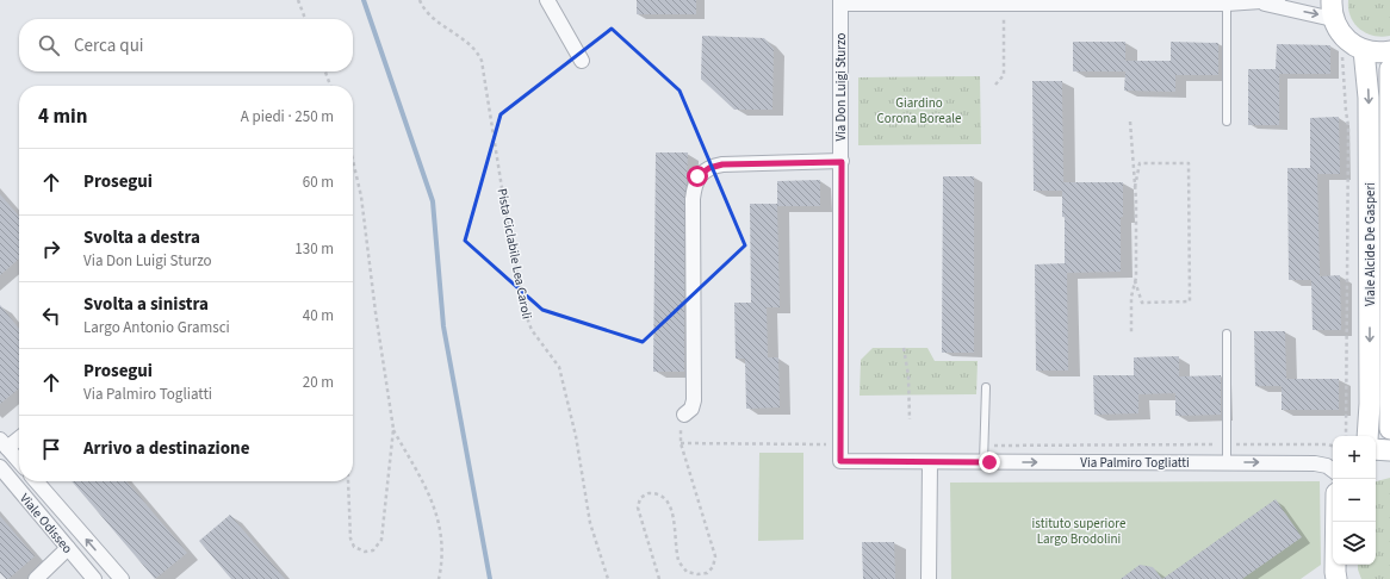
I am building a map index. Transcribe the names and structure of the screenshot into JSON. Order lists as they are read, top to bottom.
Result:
{
  "streets": {
    "street": [
      "Via Don Luigi Sturzo",
      "Viale Alcide De Gasperi",
      "Via Palmiro Togliatti",
      "Viale Odisseo"
    ],
    "path": ["Pista Ciclabile Lea Caroli"]
  },
  "crossings": [
    ["Via Don Luigi Sturzo", "Via Palmiro Togliatti"]
  ],
  "one_way": ["Via Palmiro Togliatti"],
  "parks": ["Giardino Corona Boreale", "istituto superiore Largo Brodolini"],
  "page": {
    "search": "Cerca qui",
    "heading": ["4 min", "A piedi · 250 m"],
    "list": [
      ["Prosegui", "60 m"],
      ["Svolta a destra", "Via Don Luigi Sturzo", "130 m"],
      ["Svolta a sinistra", "Largo Antonio Gramsci", "40 m"],
      ["Prosegui", "Via Palmiro Togliatti", "20 m"],
      "Arrivo a destinazione"
    ],
    "map_buttons": ["+", "−"]
  }
}
